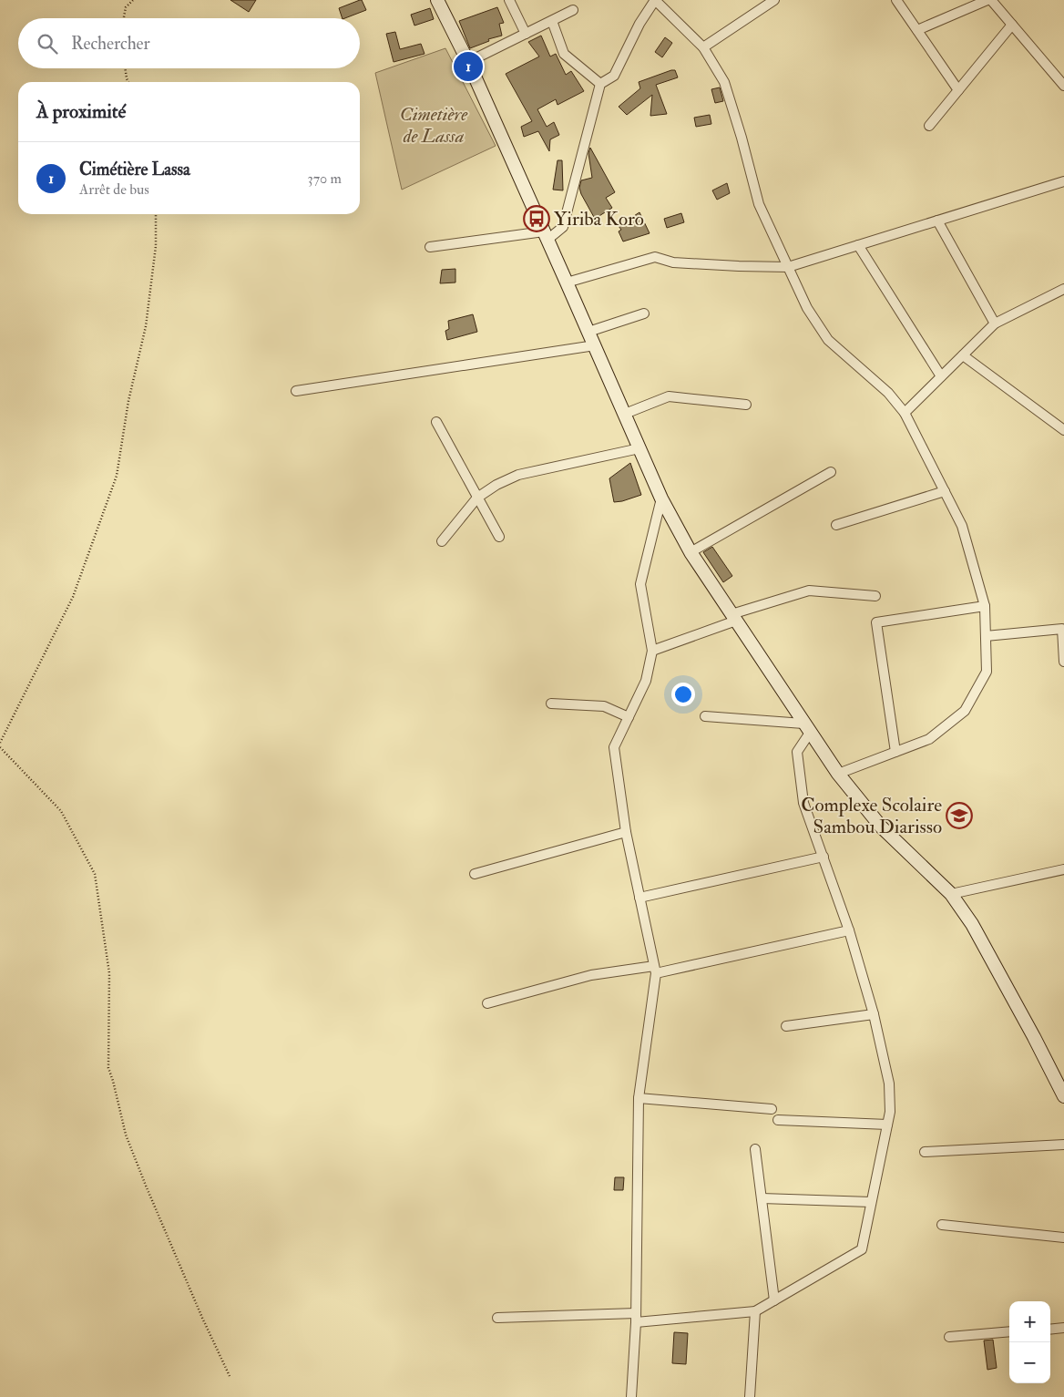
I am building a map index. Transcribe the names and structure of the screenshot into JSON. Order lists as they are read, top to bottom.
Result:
{
  "parks": ["Cimetière de Lassa"],
  "places": {
    "bus stop": ["Yiriba Koro"],
    "school or university": ["Complexe Scolaire Sambou Diarisso"]
  },
  "page": {
    "search": "Rechercher",
    "pins": "1",
    "heading": "À proximité",
    "list": [
      {
        "mark": "1",
        "name": "Cimétière Lassa",
        "note": "Arrêt de bus",
        "value": "370 m"
      }
    ],
    "map_buttons": ["+", "−"]
  }
}
